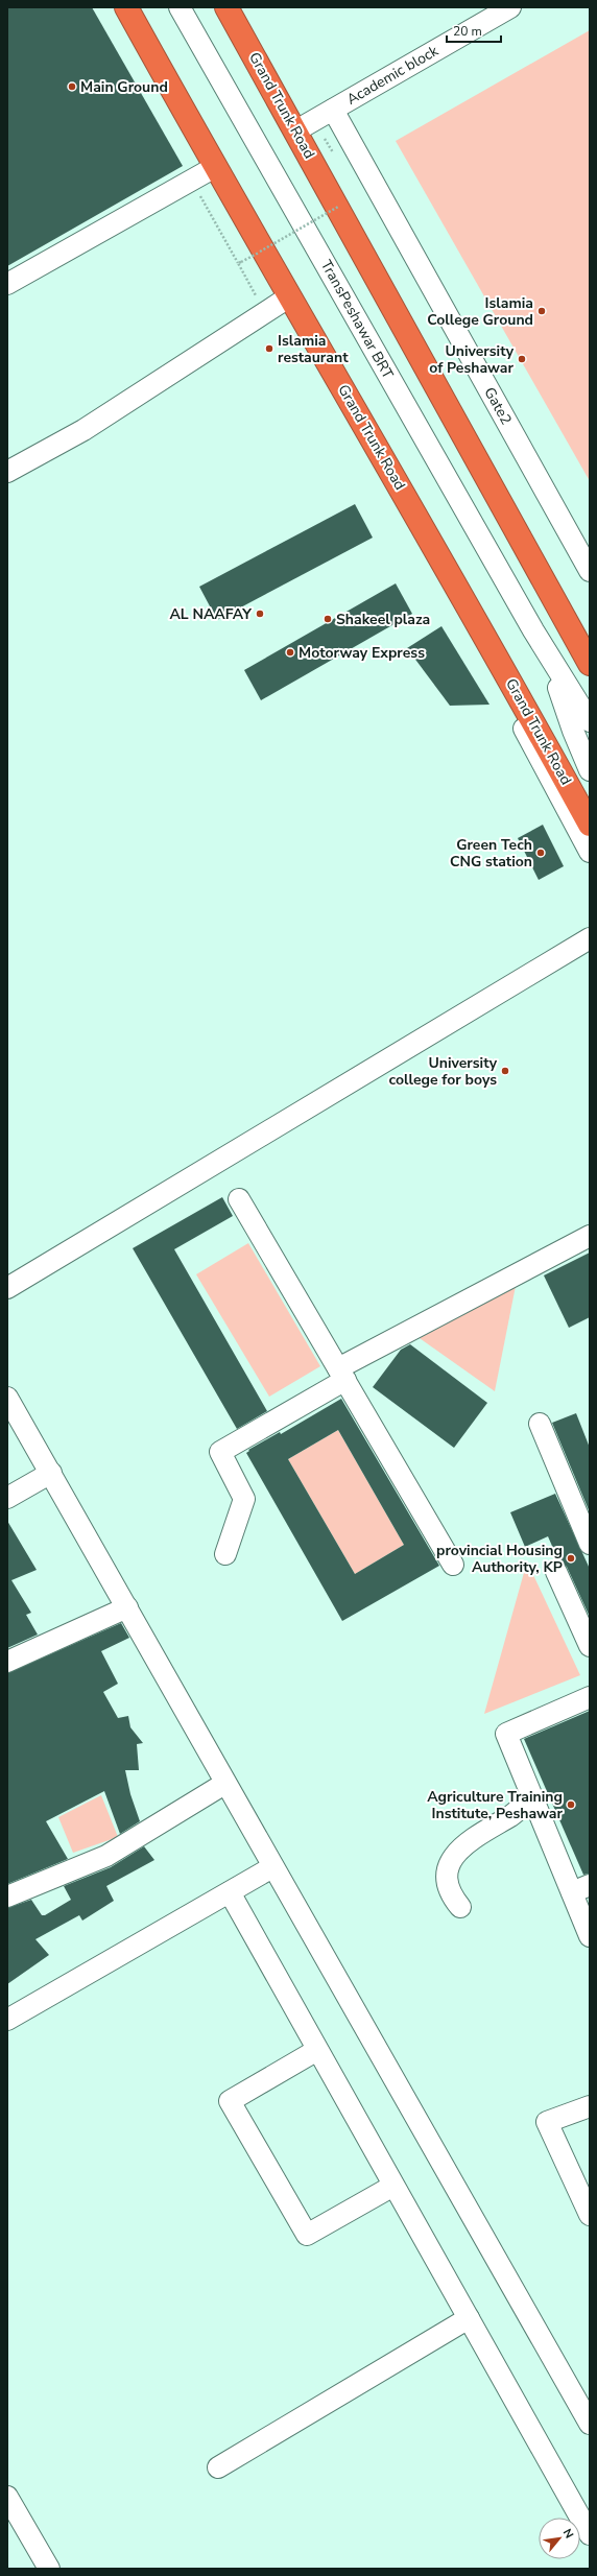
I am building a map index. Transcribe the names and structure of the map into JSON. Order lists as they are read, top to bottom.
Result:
{
  "streets": {
    "highway": ["Grand Trunk Road"],
    "street": ["Academic block", "TransPeshawar BRT", "Gate2"]
  },
  "crossings": [
    ["Academic block", "Grand Trunk Road"],
    ["Academic block", "Gate2"]
  ],
  "places": [
    "Main Ground",
    "Islamia College Ground",
    "Islamia restaurant",
    "University of Peshawar",
    "AL NAAFAY",
    "Shakeel plaza",
    "Motorway Express",
    "Green Tech CNG station",
    "University college for boys",
    "provincial Housing Authority, KP",
    "Agriculture Training Institute, Peshawar"
  ],
  "scale_bar": "20 m",
  "north": "top right"
}
